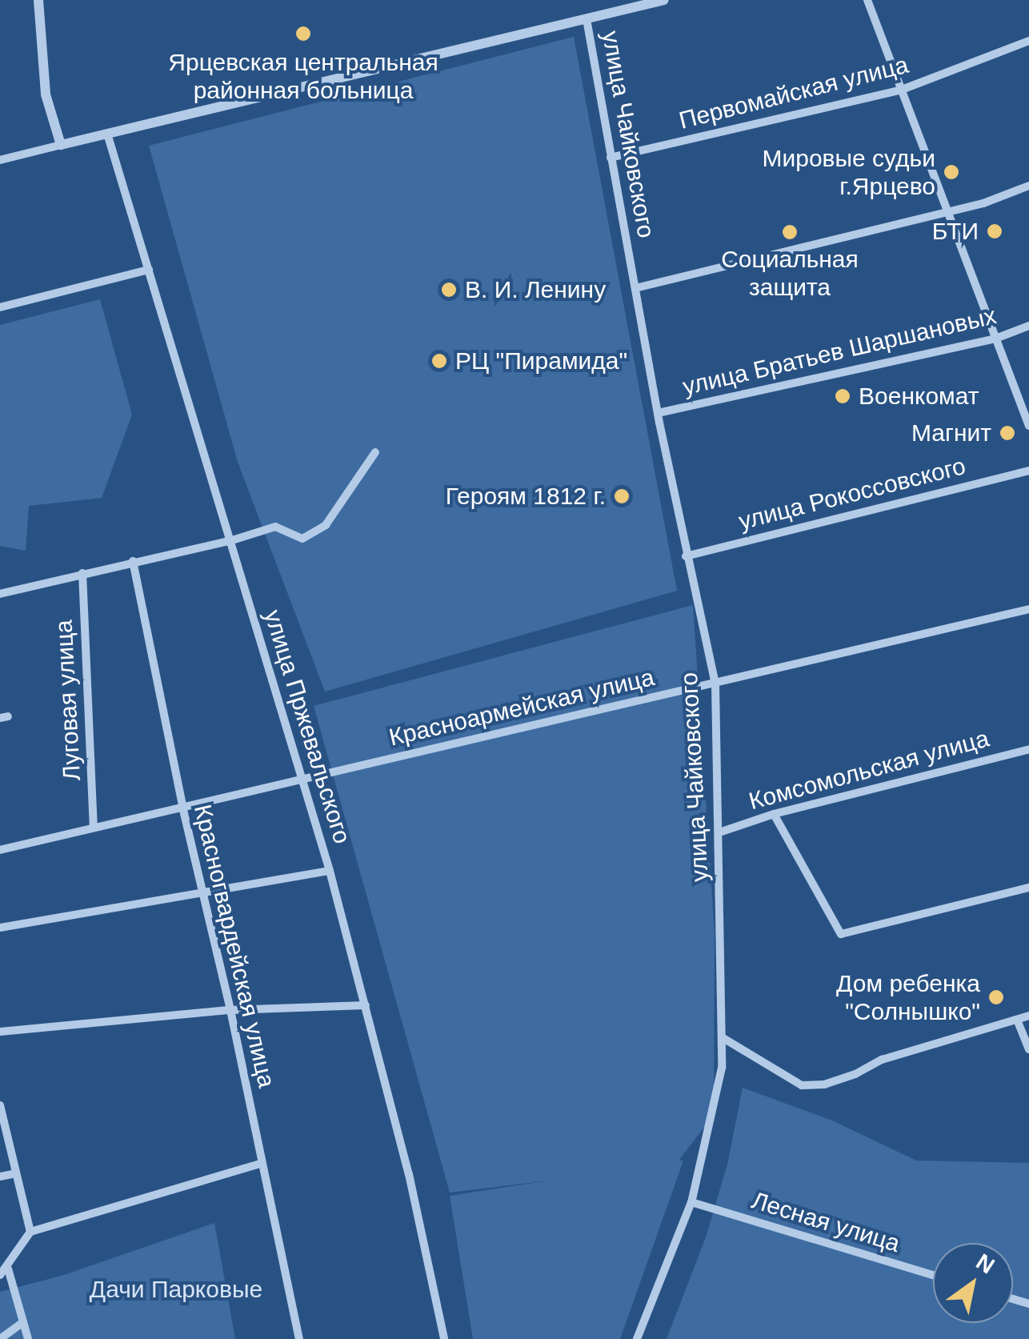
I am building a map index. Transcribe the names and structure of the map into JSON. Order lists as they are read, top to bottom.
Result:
{
  "streets": {
    "street": [
      "Первомайская улица",
      "улица Чайковского",
      "улица Братьев Шаршановых",
      "улица Рокоссовского",
      "Луговая улица",
      "Красноармейская улица",
      "улица Пржевальского",
      "Комсомольская улица",
      "Красногвардейская улица",
      "Лесная улица"
    ]
  },
  "crossings": [
    ["Первомайская улица", "улица Чайковского"],
    ["улица Чайковского", "улица Братьев Шаршановых"],
    ["улица Чайковского", "улица Рокоссовского"],
    ["улица Чайковского", "Красноармейская улица"],
    ["улица Чайковского", "Комсомольская улица"],
    ["улица Чайковского", "Лесная улица"],
    ["Луговая улица", "Красноармейская улица"],
    ["Красноармейская улица", "улица Пржевальского"],
    ["Красноармейская улица", "Красногвардейская улица"]
  ],
  "parks": ["Дачи Парковые"],
  "places": [
    "Ярцевская центральная районная больница",
    "Мировые судьи г.Ярцево",
    "БТИ",
    "Социальная защита",
    "В. И. Ленину",
    "РЦ \"Пирамида\"",
    "Военкомат",
    "Магнит",
    "Героям 1812 г.",
    "Дом ребенка \"Солнышко\""
  ],
  "north": "top right"
}
